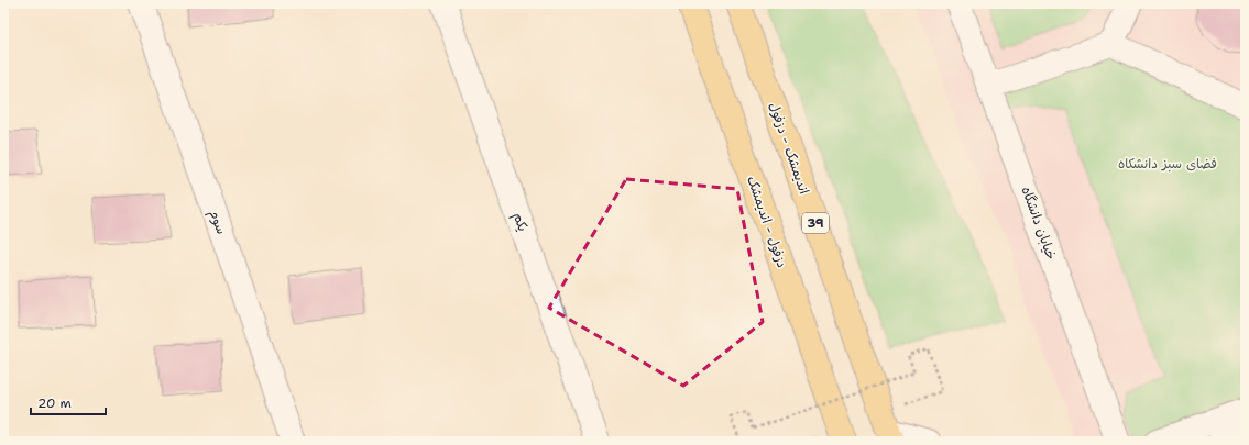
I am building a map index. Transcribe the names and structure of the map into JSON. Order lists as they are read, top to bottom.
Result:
{
  "streets": {
    "main road": ["اندیمشک - دزفول", "دزفول - اندیمشک", "39"],
    "street": ["سوم", "یکم", "خیابان دانشگاه"]
  },
  "parks": ["فضای سبز دانشکاه"],
  "scale_bar": "20 m"
}
